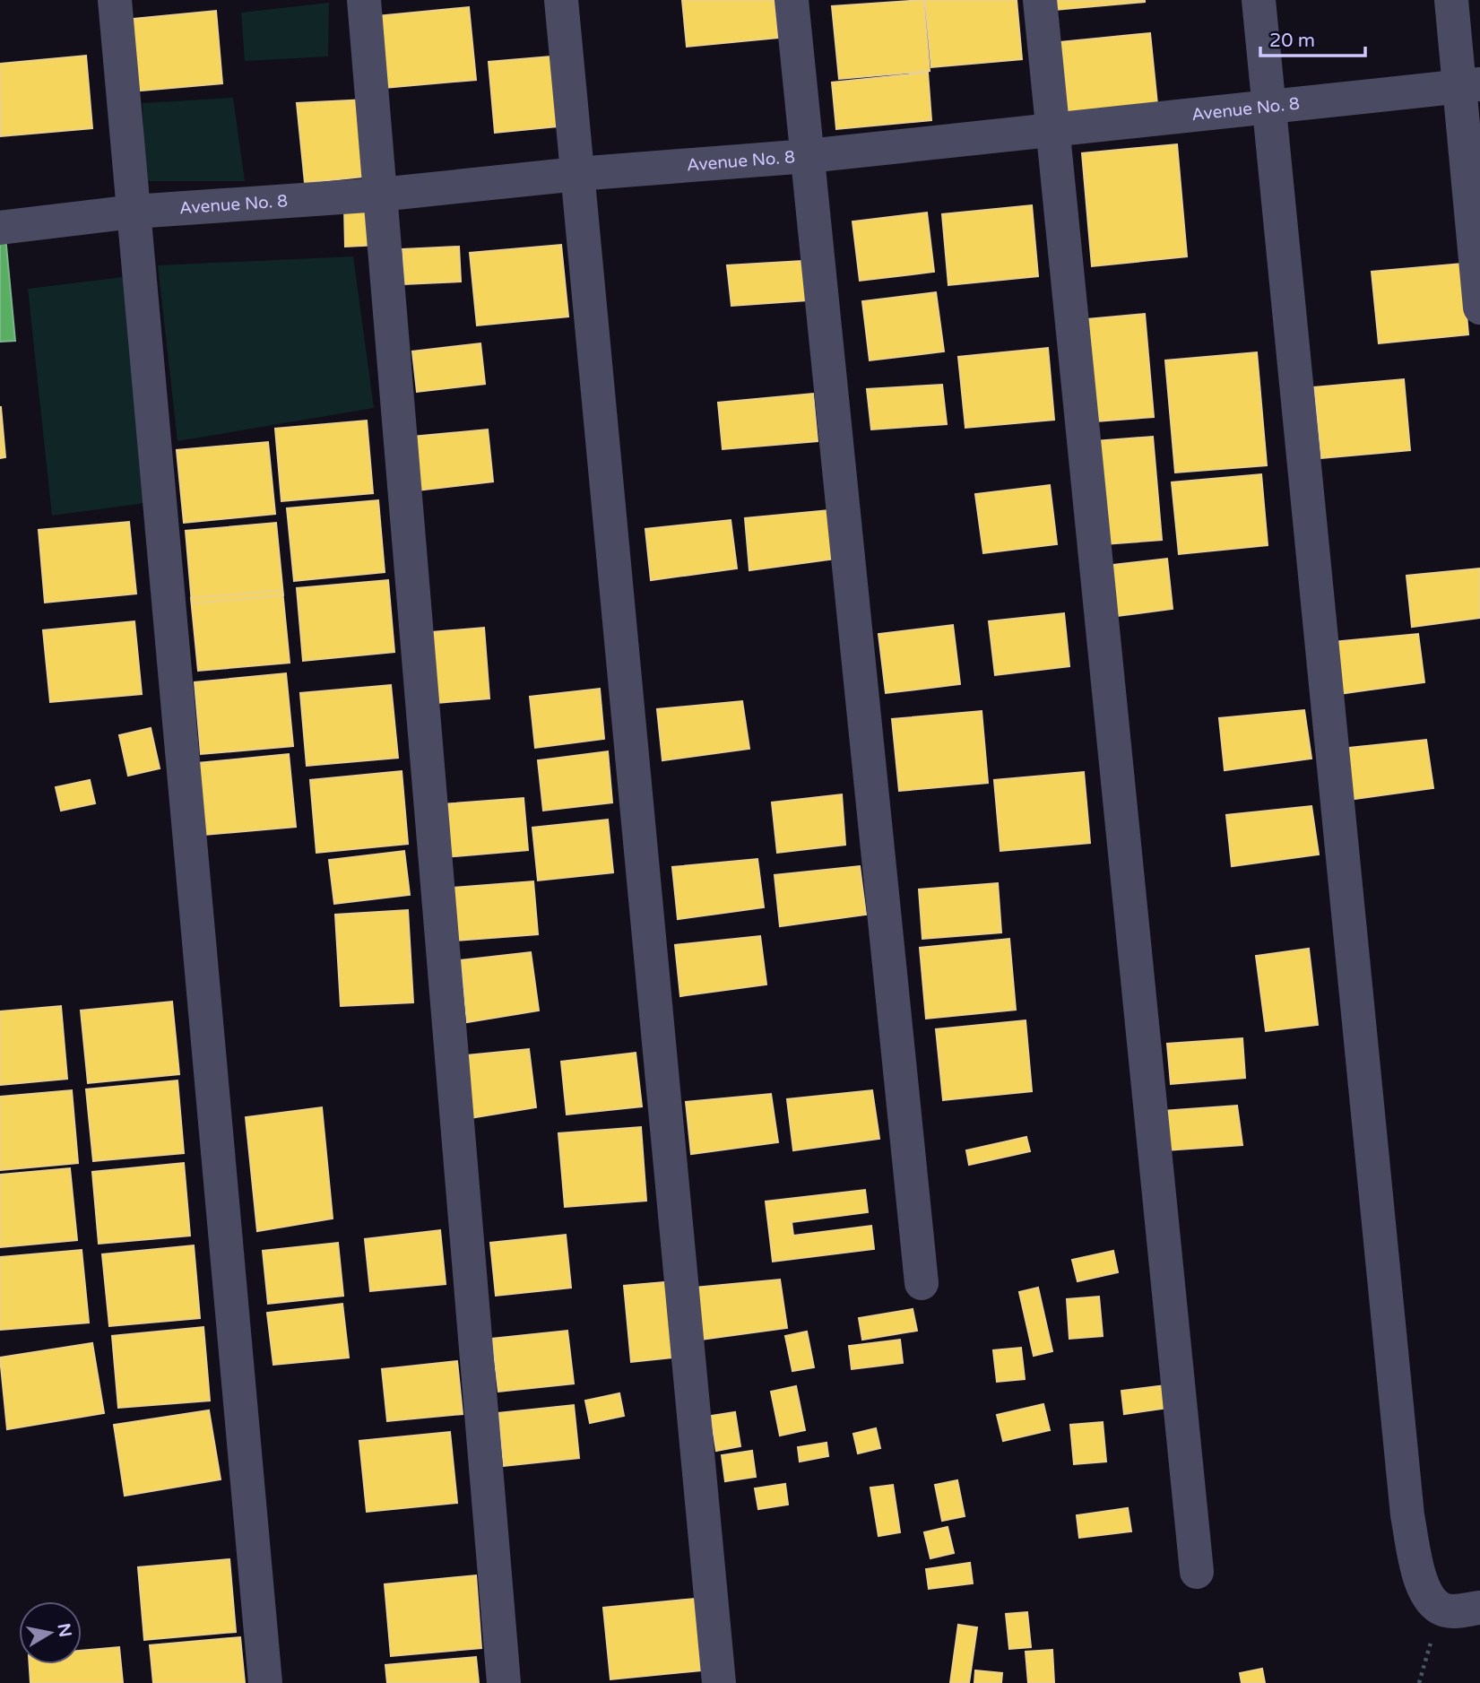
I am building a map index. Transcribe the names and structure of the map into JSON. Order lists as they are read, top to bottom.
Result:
{
  "streets": {
    "street": ["Avenue No. 8"]
  },
  "scale_bar": "20 m",
  "north": "right"
}
